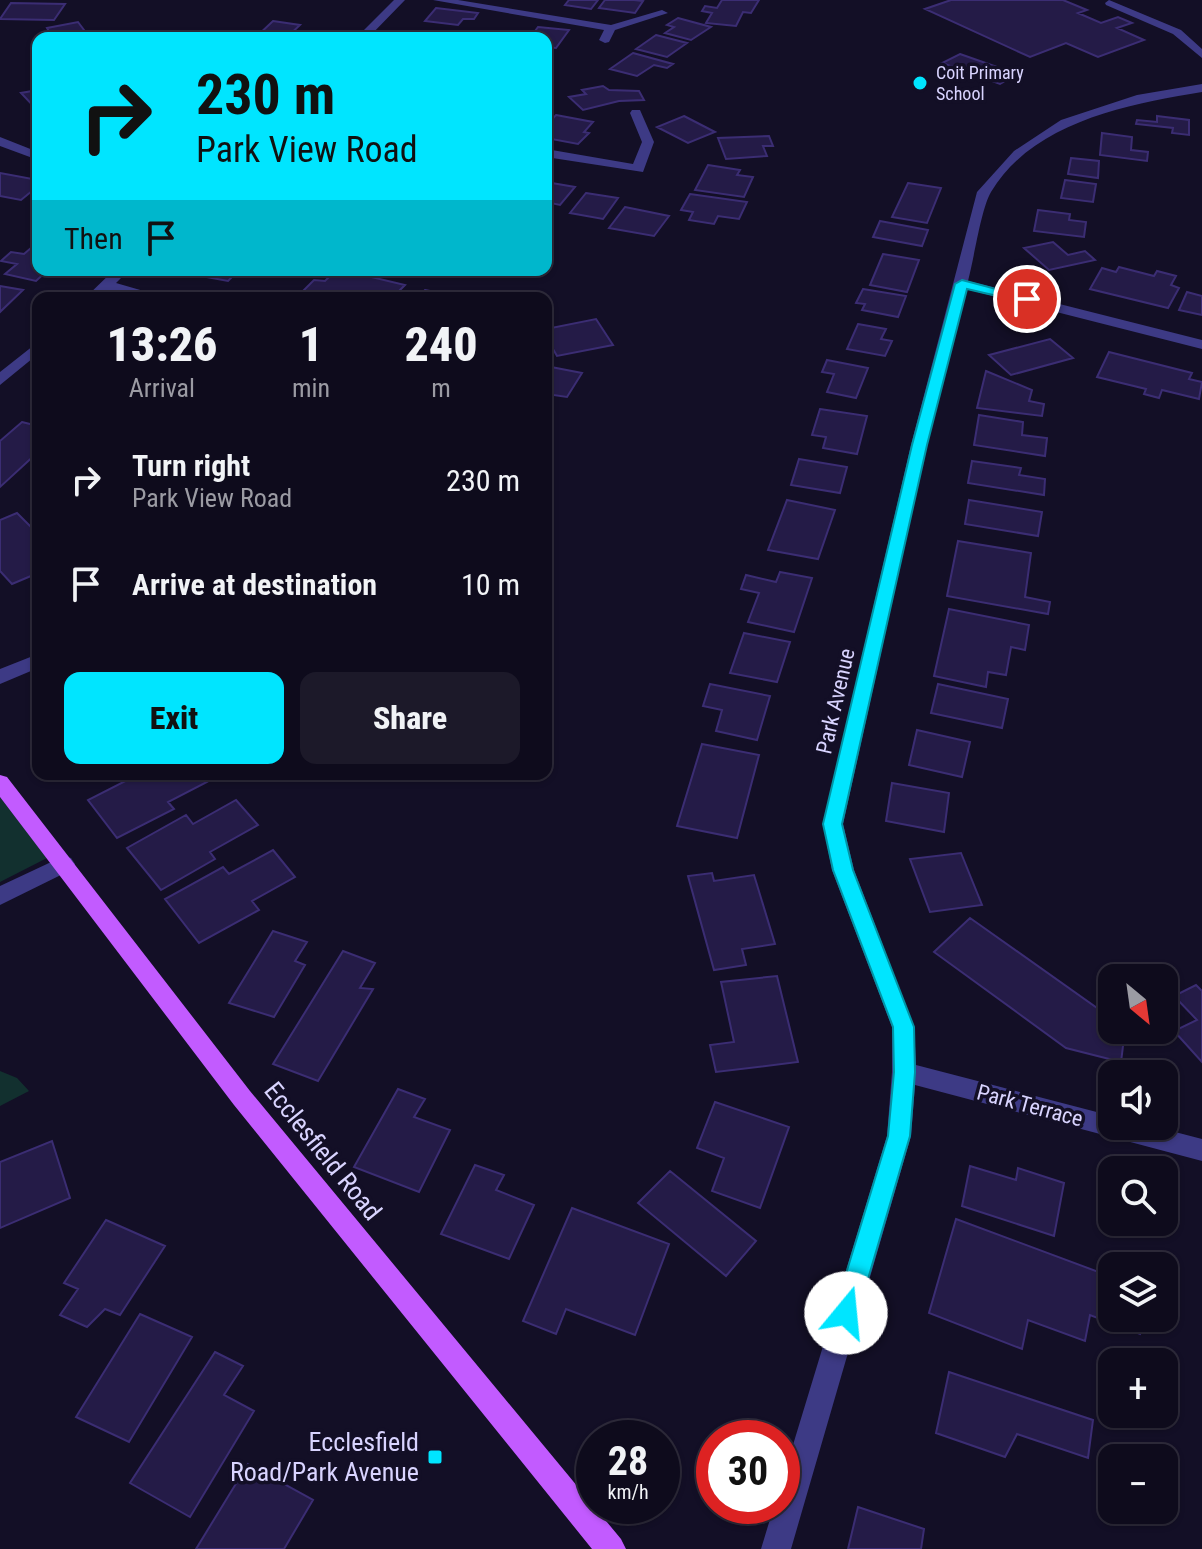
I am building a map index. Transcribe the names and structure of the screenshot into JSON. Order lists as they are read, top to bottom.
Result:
{
  "streets": {
    "main road": ["Ecclesfield Road"],
    "street": ["Park Avenue", "Park Terrace"]
  },
  "crossings": [
    ["Park Avenue", "Park Terrace"]
  ],
  "places": {
    "other": ["Coit Primary School"],
    "transit": ["Ecclesfield Road/Park Avenue"]
  },
  "north": "bottom right",
  "page": {
    "turn": ["230 m", "Park View Road"],
    "then": "Then",
    "eta": [
      "13:26",
      "Arrival",
      "1",
      "min",
      "240",
      "m"
    ],
    "list": [
      {
        "name": "Turn right",
        "note": "Park View Road",
        "value": "230 m"
      },
      {
        "name": "Arrive at destination",
        "value": "10 m"
      }
    ],
    "buttons": ["Exit", "Share"],
    "map_buttons": ["+", "−"],
    "speed": "28 km/h",
    "limit": "30"
  }
}
